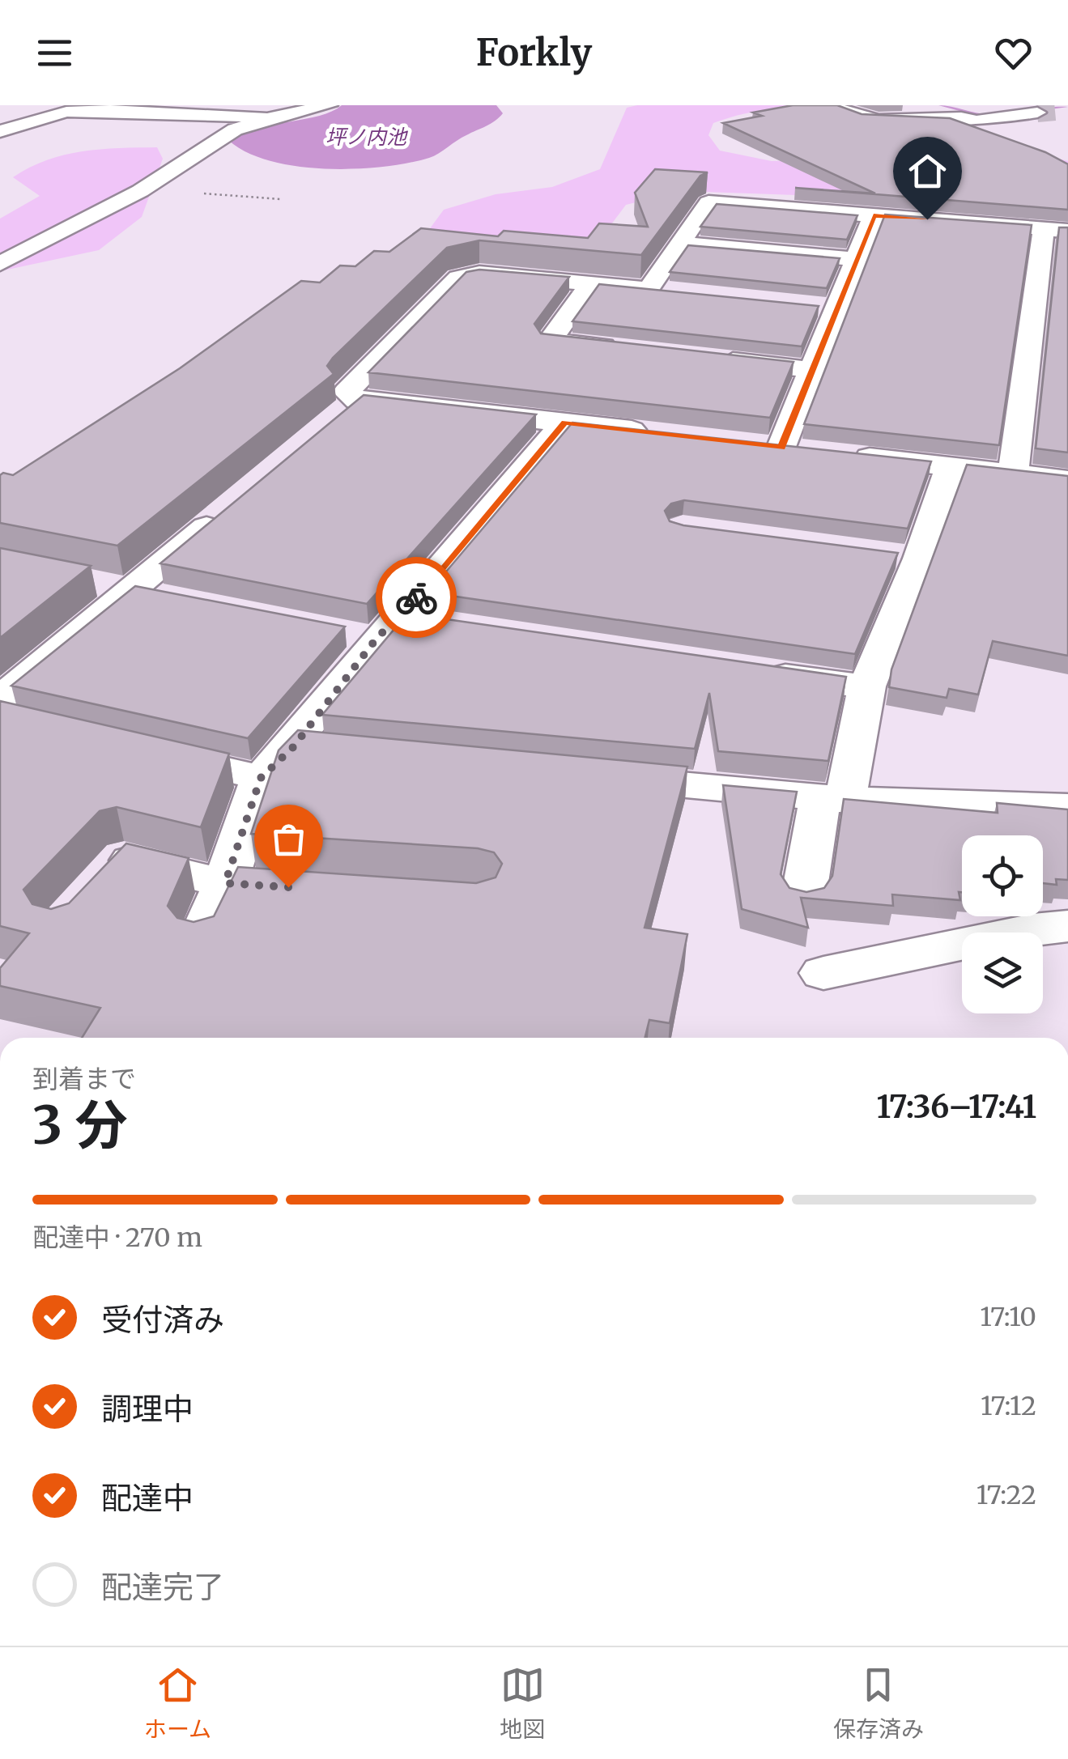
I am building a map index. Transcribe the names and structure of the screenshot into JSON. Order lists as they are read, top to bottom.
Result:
{
  "water": ["坪ノ内池"],
  "page": {
    "header": "Forkly",
    "heading": ["3 分", "到着まで", "17:36–17:41"],
    "bar": "配達中 · 270 m",
    "list": [
      ["受付済み", "17:10"],
      ["調理中", "17:12"],
      ["配達中", "17:22"],
      "配達完了"
    ],
    "tabs": ["ホーム", "地図", "保存済み"]
  }
}
